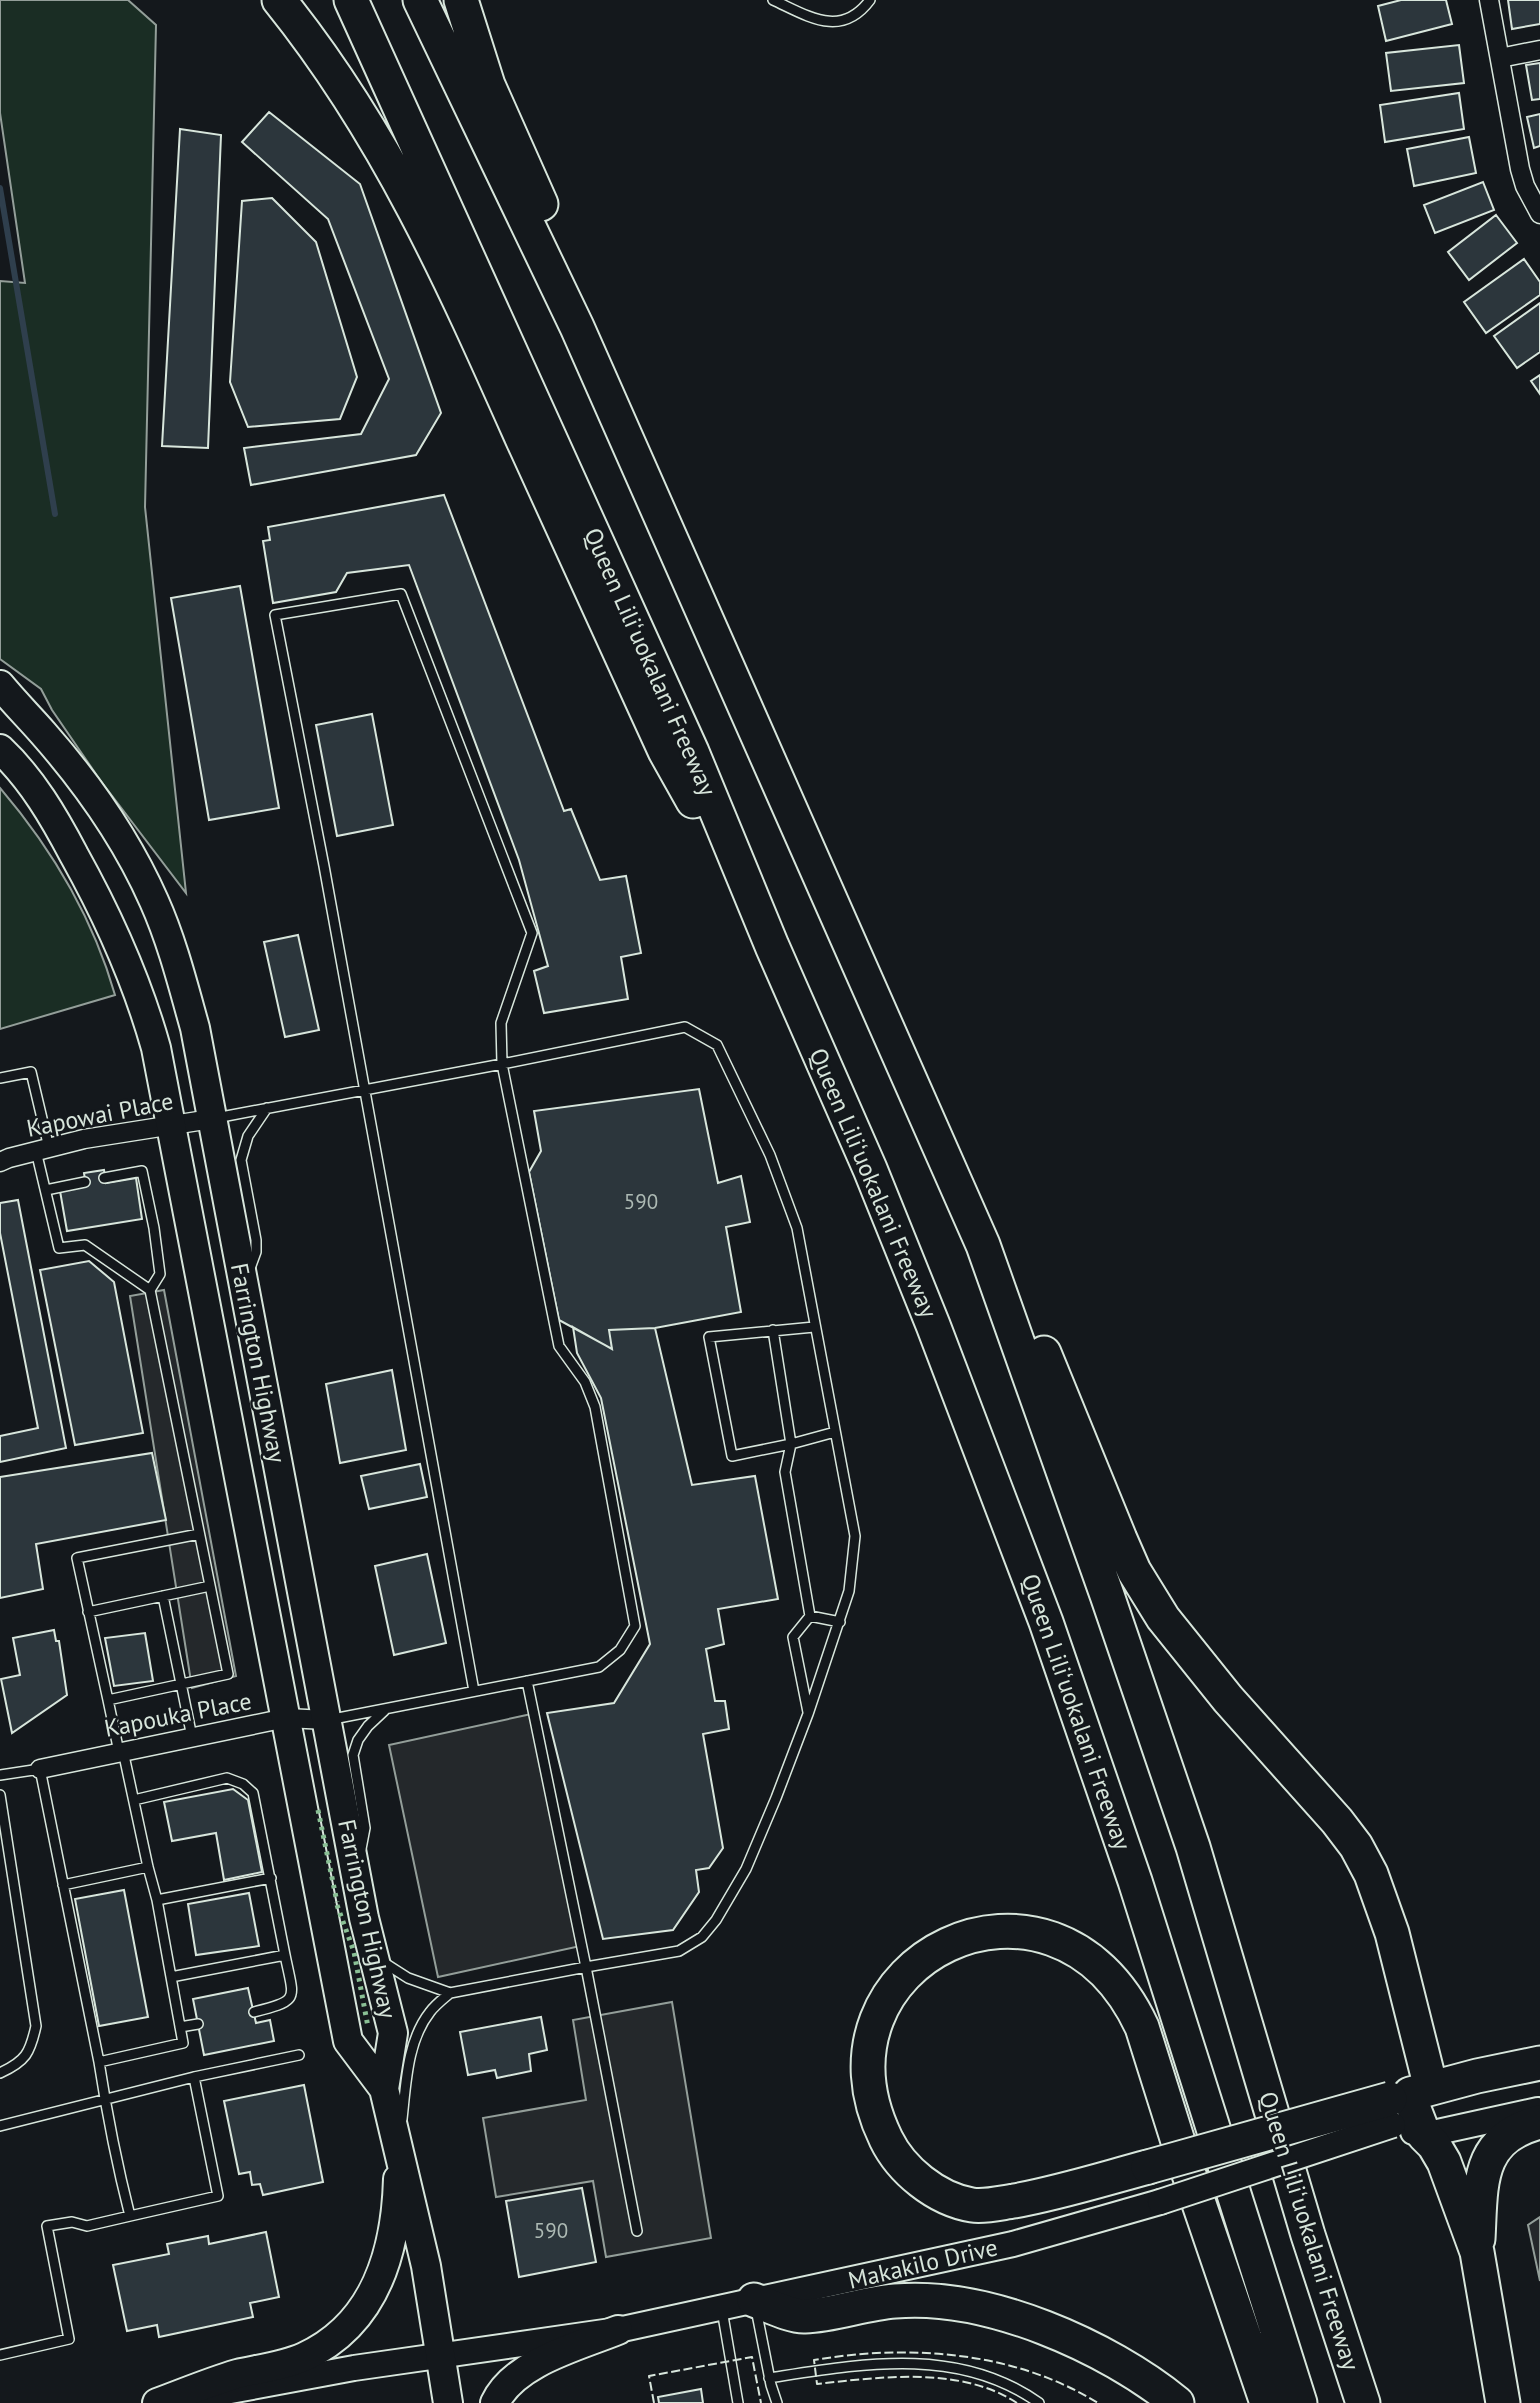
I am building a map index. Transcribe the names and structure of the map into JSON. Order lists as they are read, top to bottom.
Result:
{
  "streets": {
    "highway": ["Queen Liliʻuokalani Freeway"],
    "main road": ["Farrington Highway", "Makakilo Drive"],
    "street": ["Kapowai Place", "Kapouka Place"]
  },
  "crossings": [
    ["Kapowai Place", "Farrington Highway"],
    ["Farrington Highway", "Kapouka Place"],
    ["Farrington Highway", "Makakilo Drive"]
  ],
  "house_numbers": ["590", "590"]
}
